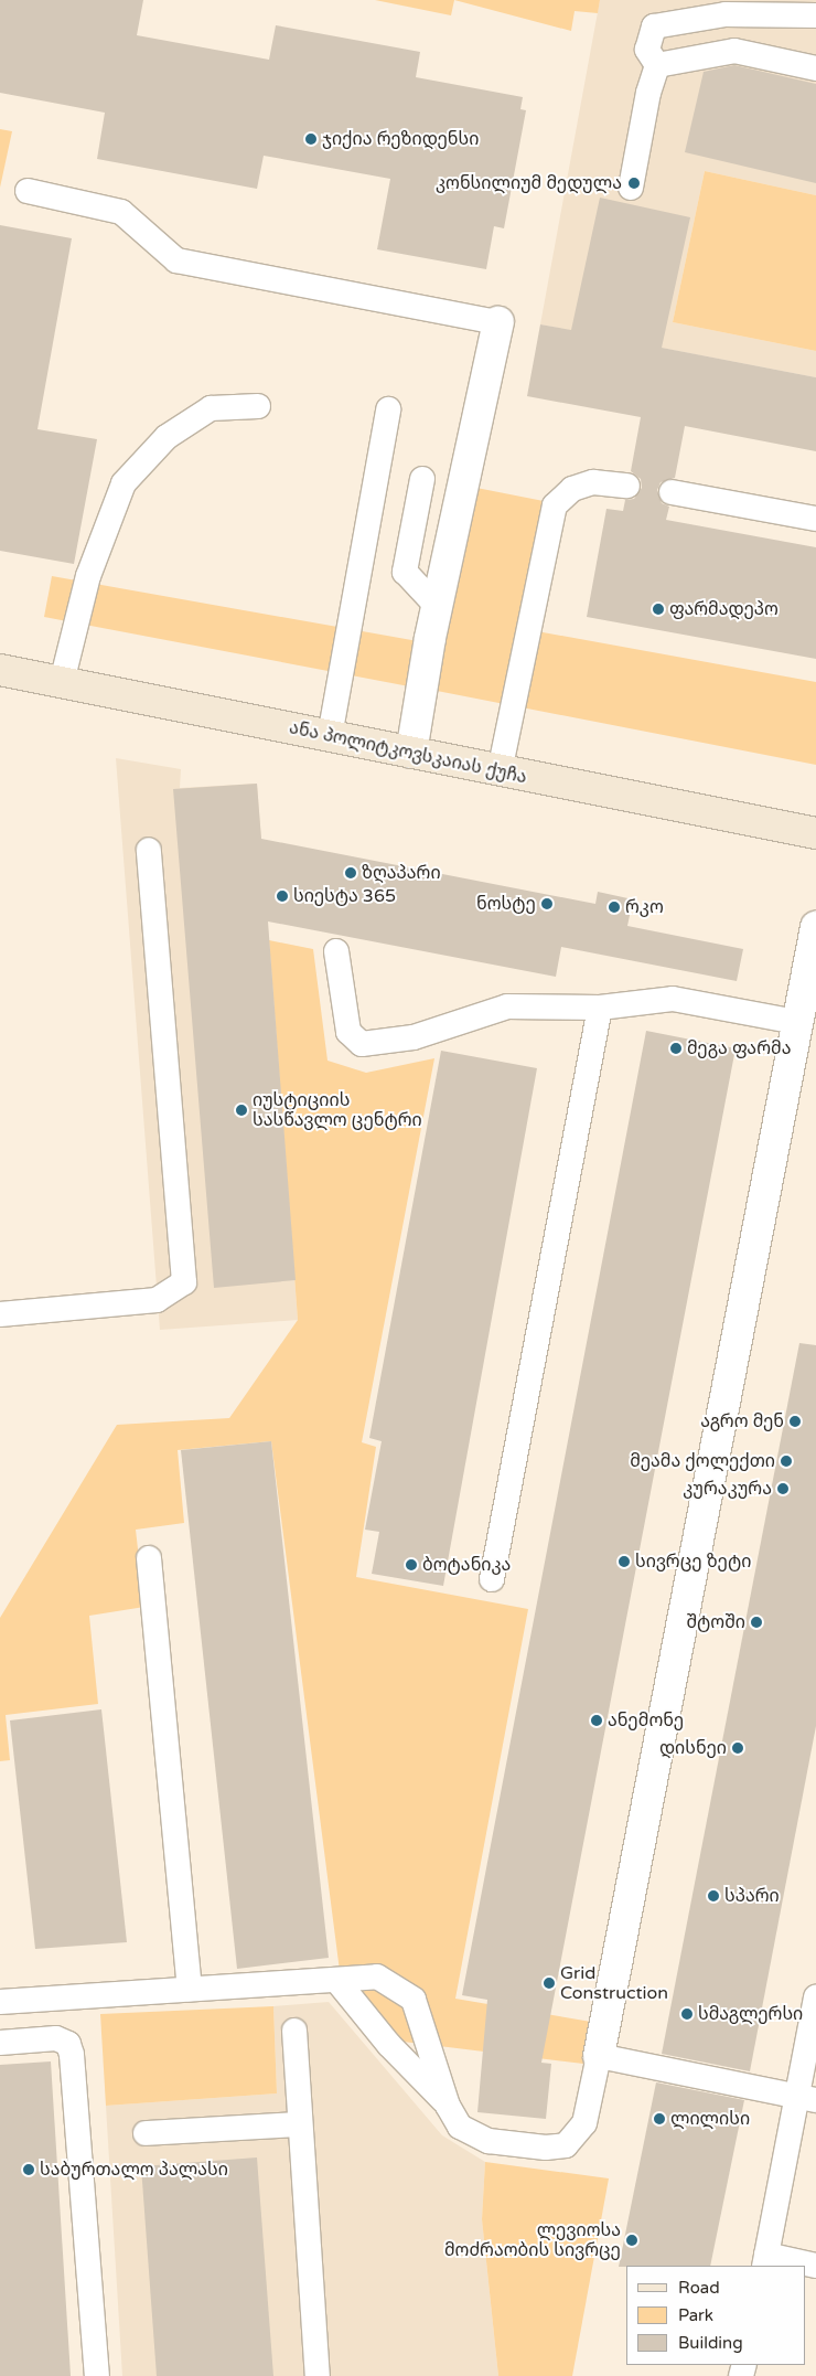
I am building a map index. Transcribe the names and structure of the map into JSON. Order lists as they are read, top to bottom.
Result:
{
  "streets": {
    "street": ["ანა პოლიტკოვსკაიას ქუჩა"]
  },
  "places": [
    "ჯიქია რეზიდენსი",
    "კონსილიუმ მედულა",
    "ფარმადეპო",
    "ზღაპარი",
    "სიესტა 365",
    "ნოსტე",
    "რკო",
    "მეგა ფარმა",
    "იუსტიციის სასწავლო ცენტრი",
    "აგრო მენ",
    "მეამა ქოლექთი",
    "კურაკურა",
    "სივრცე ზეტი",
    "ბოტანიკა",
    "შტოში",
    "ანემონე",
    "დისნეი",
    "სპარი",
    "Grid Construction",
    "სმაგლერსი",
    "ლილისი",
    "საბურთალო პალასი",
    "ლევიოსა მოძრაობის სივრცე"
  ],
  "legend": ["Road", "Park", "Building"]
}
